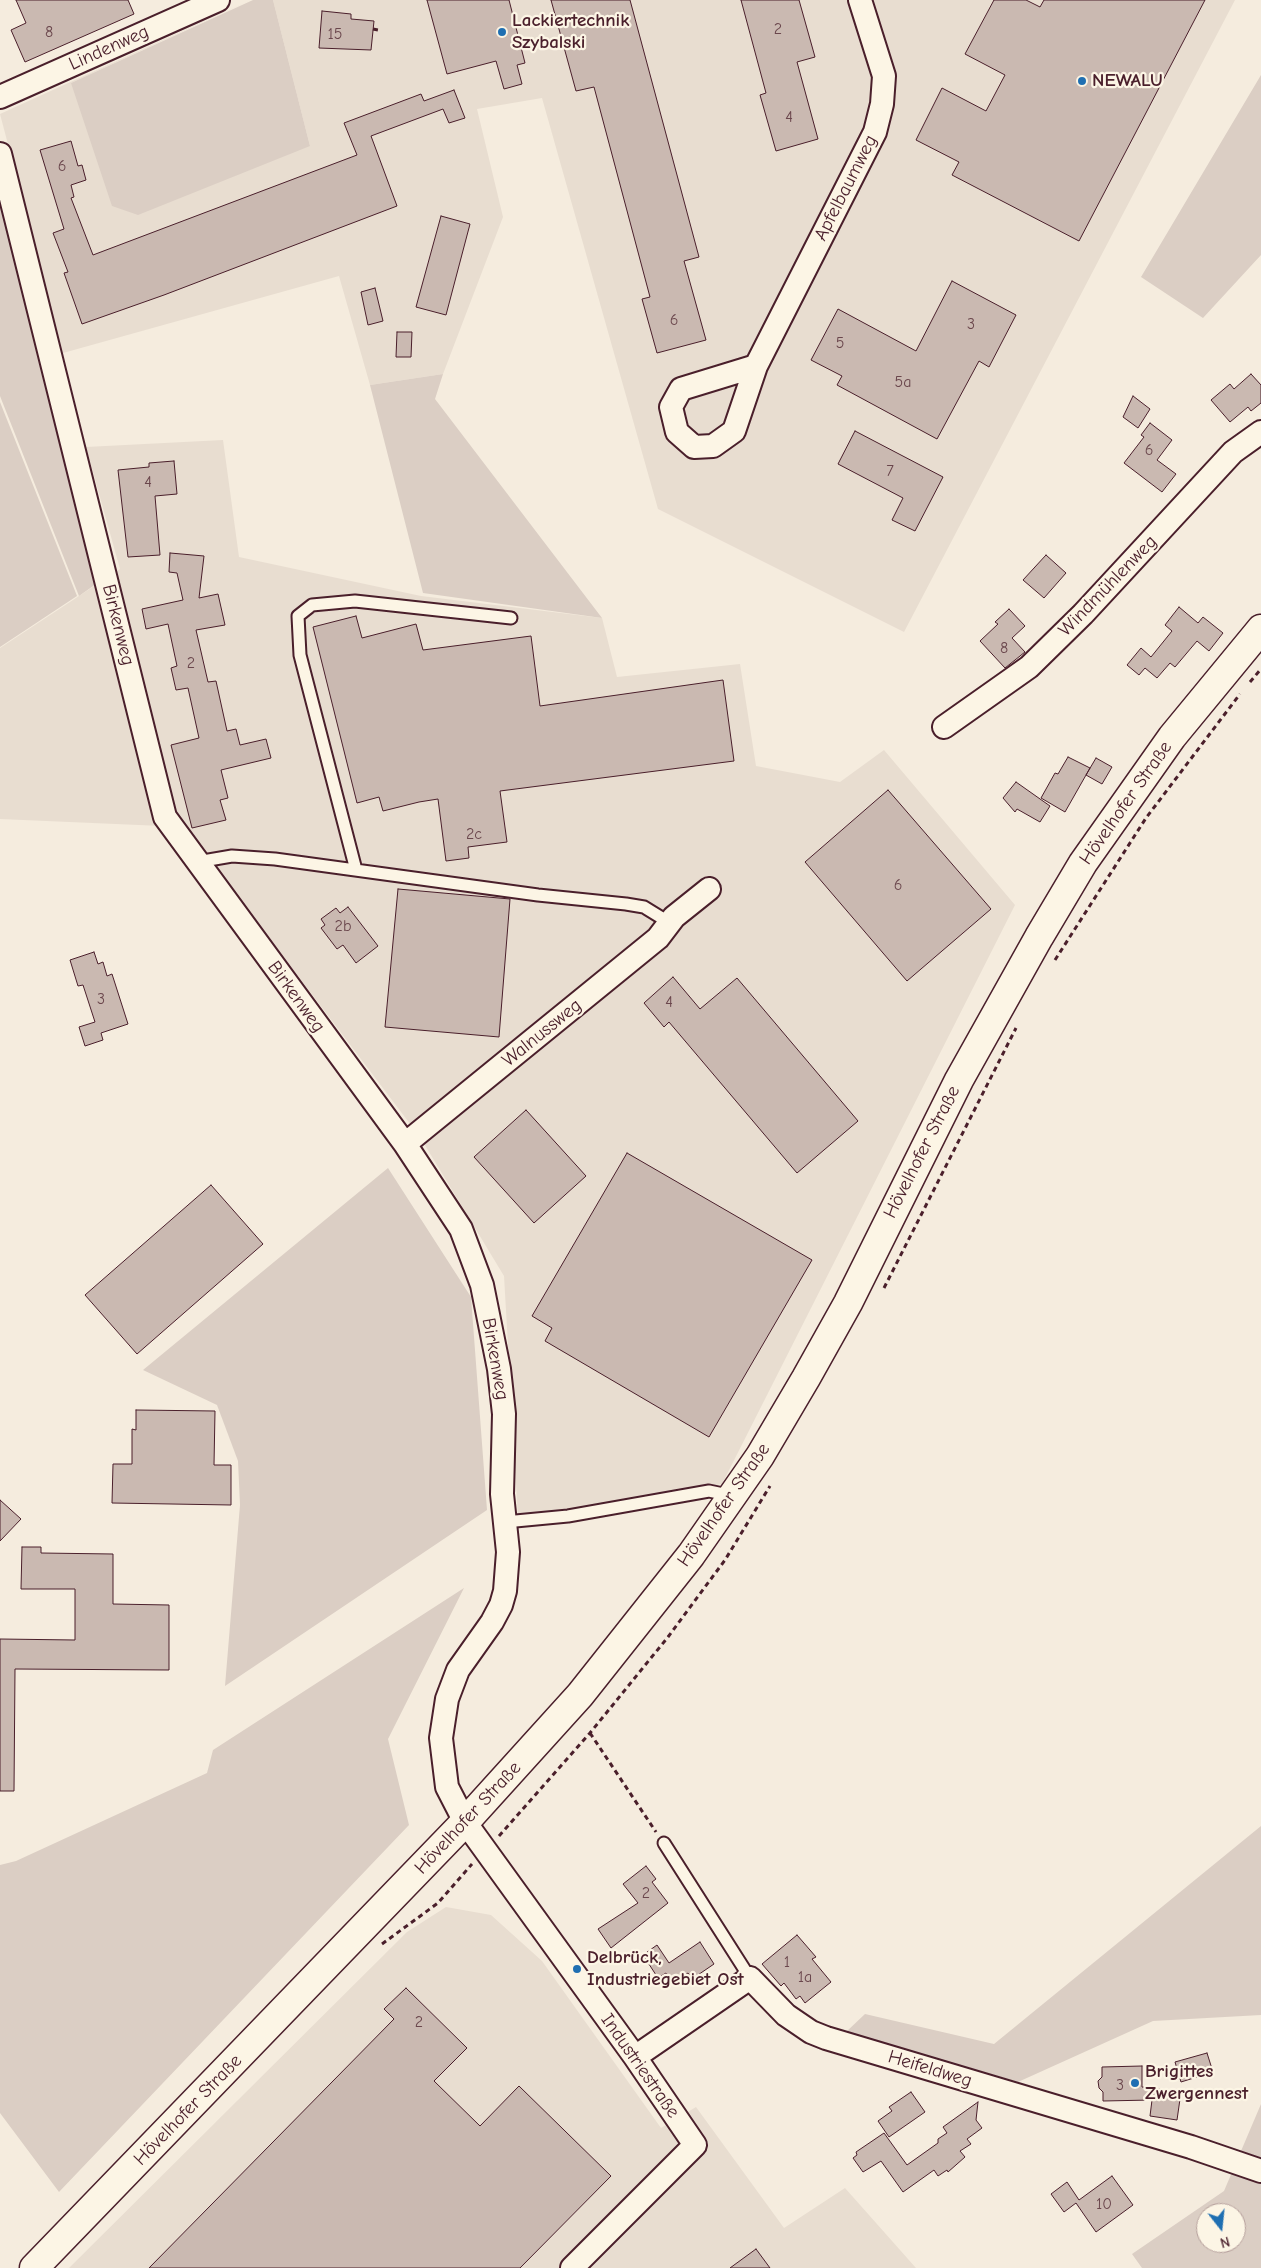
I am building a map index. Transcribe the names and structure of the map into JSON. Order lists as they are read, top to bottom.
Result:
{
  "streets": {
    "main road": ["Hövelhofer Straße"],
    "street": [
      "Lindenweg",
      "Apfelbaumweg",
      "Windmühlenweg",
      "Birkenweg",
      "Walnussweg",
      "Industriestraße",
      "Heifeldweg"
    ]
  },
  "crossings": [
    ["Birkenweg", "Hövelhofer Straße"],
    ["Birkenweg", "Walnussweg"],
    ["Birkenweg", "Industriestraße"],
    ["Hövelhofer Straße", "Industriestraße"]
  ],
  "places": [
    "Lackiertechnik Szybalski",
    "NEWALU",
    "Delbrück, Industriegebiet Ost",
    "Brigittes Zwergennest"
  ],
  "house_numbers": [
    "2",
    "8",
    "15",
    "4",
    "6",
    "6",
    "3",
    "5",
    "5a",
    "6",
    "7",
    "4",
    "8",
    "2",
    "2c",
    "6",
    "2b",
    "3",
    "4",
    "2",
    "1",
    "1a",
    "2",
    "3",
    "10"
  ],
  "north": "bottom"
}
